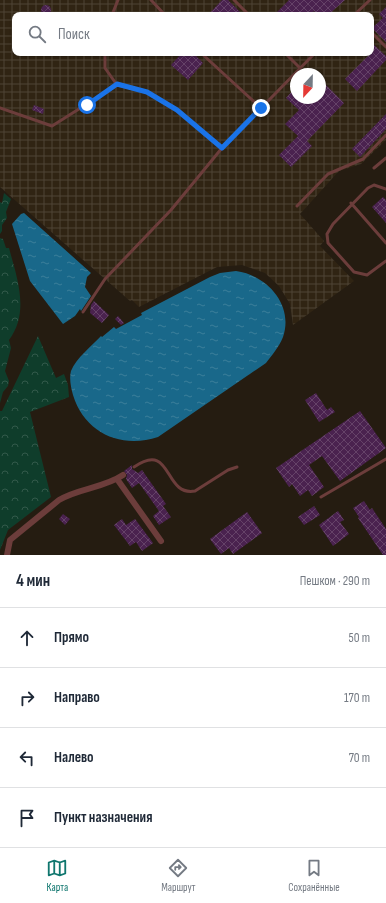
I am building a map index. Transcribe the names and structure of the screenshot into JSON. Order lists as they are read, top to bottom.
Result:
{
  "north": "bottom",
  "page": {
    "search": "Поиск",
    "heading": ["4 мин", "Пешком · 290 m"],
    "list": [
      ["Прямо", "50 m"],
      ["Направо", "170 m"],
      ["Налево", "70 m"],
      "Пункт назначения"
    ],
    "nav": ["Карта", "Маршрут", "Сохранённые"]
  }
}
